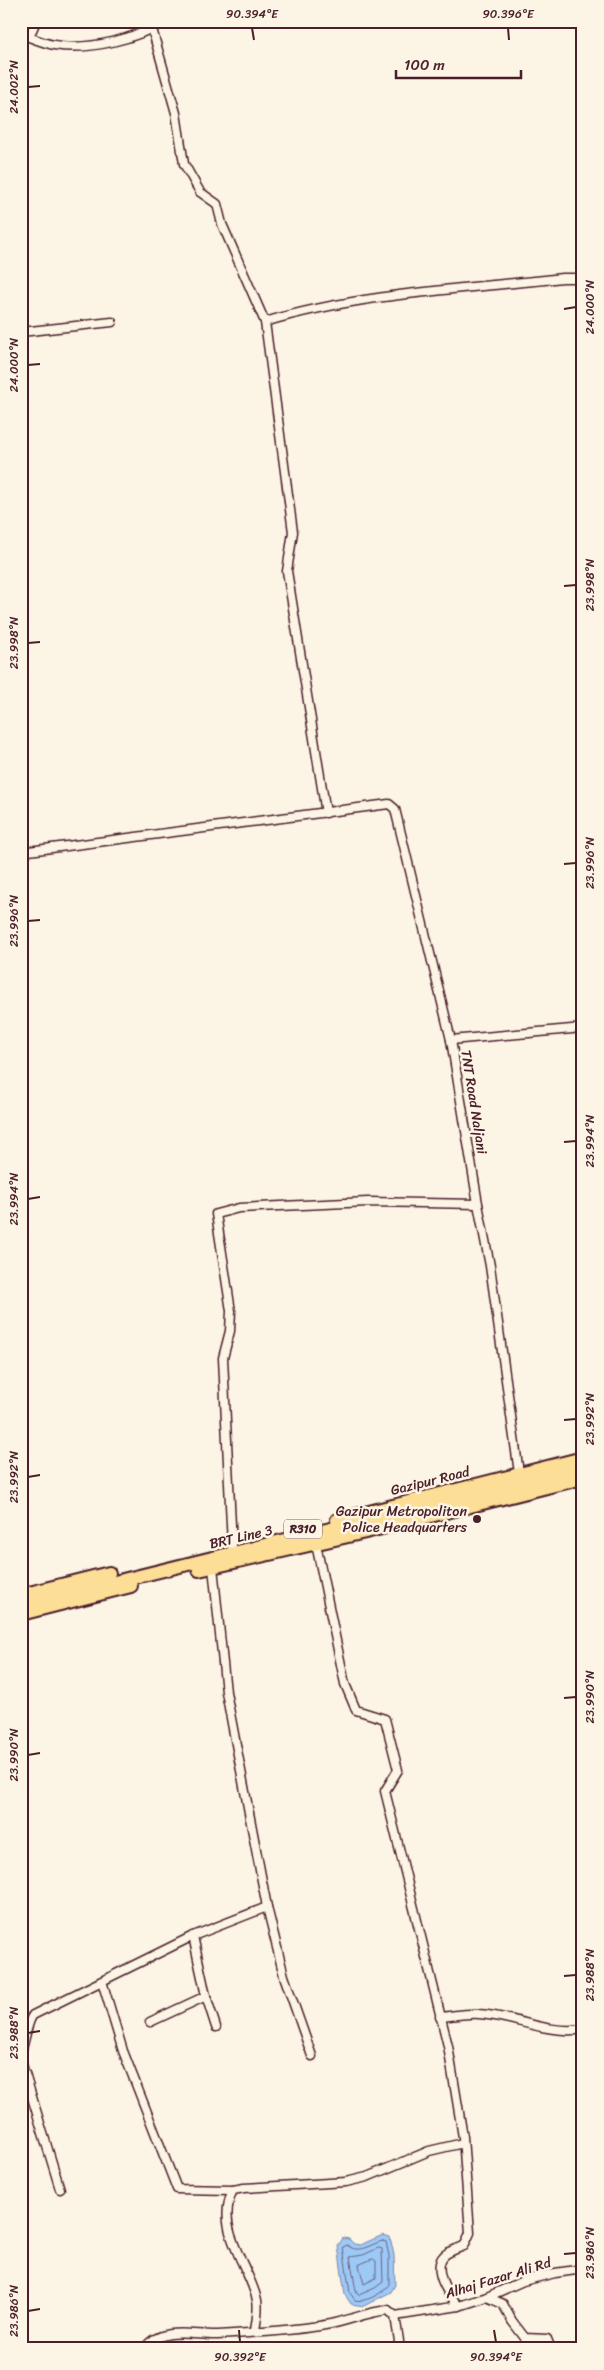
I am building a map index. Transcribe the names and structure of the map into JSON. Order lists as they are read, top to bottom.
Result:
{
  "streets": {
    "main road": ["Gazipur Road", "R310", "BRT Line 3"],
    "street": ["TNT Road Naljani", "Alhaj Fazar Ali Rd"]
  },
  "crossings": [
    ["TNT Road Naljani", "Gazipur Road"]
  ],
  "places": ["Gazipur Metropoliton Police Headquarters"],
  "scale_bar": "100 m",
  "coordinates": [
    "90.394°E",
    "90.396°E",
    "24.002°N",
    "24.000°N",
    "23.998°N",
    "23.996°N",
    "23.994°N",
    "23.992°N",
    "23.990°N",
    "23.988°N",
    "23.986°N",
    "90.392°E"
  ]
}
